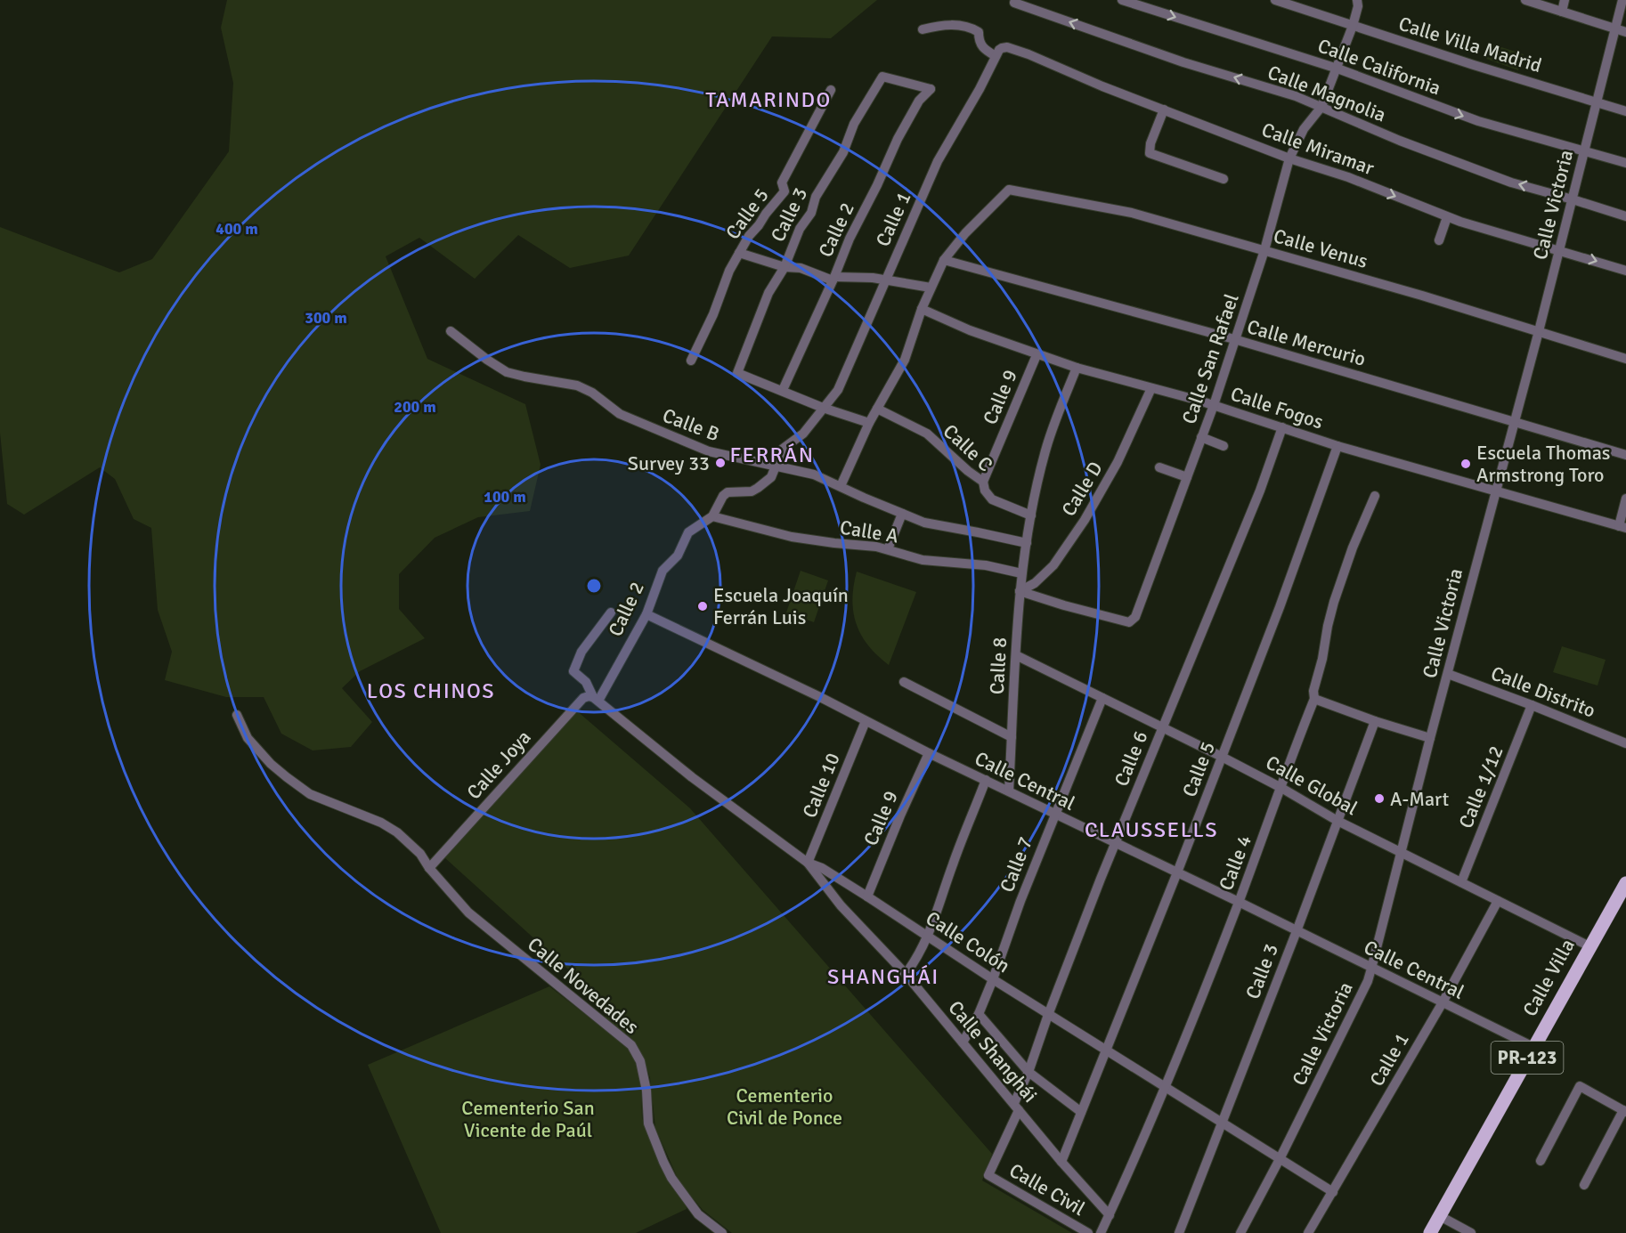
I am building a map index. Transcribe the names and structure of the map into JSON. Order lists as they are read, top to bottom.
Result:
{
  "streets": {
    "main road": ["Calle Villa", "PR-123"],
    "street": [
      "Calle Villa Madrid",
      "Calle California",
      "Calle Magnolia",
      "Calle Miramar",
      "Calle Victoria",
      "Calle 5",
      "Calle 3",
      "Calle 1",
      "Calle 2",
      "Calle Venus",
      "Calle Mercurio",
      "Calle San Rafael",
      "Calle 9",
      "Calle Fogos",
      "Calle B",
      "Calle C",
      "Calle D",
      "Calle A",
      "Calle 8",
      "Calle Distrito",
      "Calle 6",
      "Calle Joya",
      "Calle Central",
      "Calle 10",
      "Calle Global",
      "Calle 1/12",
      "Calle 4",
      "Calle 7",
      "Calle Colón",
      "Calle Novedades",
      "Calle Shanghái",
      "Calle Civil"
    ]
  },
  "crossings": [
    ["Calle Villa Madrid", "Calle Victoria"],
    ["Calle Villa Madrid", "Calle San Rafael"],
    ["Calle California", "Calle Victoria"],
    ["Calle California", "Calle San Rafael"],
    ["Calle Magnolia", "Calle Victoria"],
    ["Calle Magnolia", "Calle San Rafael"],
    ["Calle Miramar", "Calle Victoria"],
    ["Calle Miramar", "Calle 1"],
    ["Calle Miramar", "Calle San Rafael"],
    ["Calle Victoria", "Calle Venus"],
    ["Calle Victoria", "Calle Mercurio"],
    ["Calle Victoria", "Calle Fogos"],
    ["Calle Victoria", "Calle Distrito"],
    ["Calle Victoria", "Calle Central"],
    ["Calle Victoria", "Calle Global"],
    ["Calle Victoria", "Calle Colón"],
    ["Calle 5", "Calle Fogos"],
    ["Calle 5", "Calle Central"],
    ["Calle 5", "Calle Global"],
    ["Calle 5", "Calle Colón"],
    ["Calle 5", "Calle Shanghái"],
    ["Calle 3", "Calle 2"],
    ["Calle 3", "Calle Central"],
    ["Calle 3", "Calle Global"],
    ["Calle 3", "Calle Colón"],
    ["Calle 1", "Calle 2"],
    ["Calle 1", "Calle B"],
    ["Calle 1", "Calle A"],
    ["Calle 1", "Calle Central"],
    ["Calle 1", "Calle Global"],
    ["Calle 1", "Calle Colón"],
    ["Calle 2", "Calle A"],
    ["Calle 2", "Calle Joya"],
    ["Calle 2", "Calle Central"],
    ["Calle 2", "Calle Colón"],
    ["Calle Venus", "Calle Mercurio"],
    ["Calle Venus", "Calle San Rafael"],
    ["Calle Mercurio", "Calle San Rafael"],
    ["Calle San Rafael", "Calle Fogos"],
    ["Calle San Rafael", "Calle D"],
    ["Calle San Rafael", "Calle 8"],
    ["Calle 9", "Calle Fogos"],
    ["Calle 9", "Calle C"],
    ["Calle 9", "Calle Central"],
    ["Calle 9", "Calle Colón"],
    ["Calle Fogos", "Calle D"],
    ["Calle Fogos", "Calle 6"],
    ["Calle B", "Calle 8"],
    ["Calle C", "Calle 8"],
    ["Calle D", "Calle 8"],
    ["Calle A", "Calle 8"],
    ["Calle 8", "Calle Central"],
    ["Calle 8", "Calle Global"],
    ["Calle Distrito", "Calle 1/12"],
    ["Calle 6", "Calle Central"],
    ["Calle 6", "Calle Global"],
    ["Calle 6", "Calle Colón"],
    ["Calle 6", "Calle Shanghái"],
    ["Calle 6", "Calle Civil"],
    ["Calle Joya", "Calle Colón"],
    ["Calle Joya", "Calle Novedades"],
    ["Calle Central", "Calle 10"],
    ["Calle Central", "Calle 4"],
    ["Calle Central", "Calle 7"],
    ["Calle Central", "Calle Villa"],
    ["Calle 10", "Calle Colón"],
    ["Calle 10", "Calle Shanghái"],
    ["Calle Global", "Calle 1/12"],
    ["Calle Global", "Calle 4"],
    ["Calle Global", "Calle 7"],
    ["Calle Global", "Calle Villa"],
    ["Calle 4", "Calle Colón"],
    ["Calle 4", "Calle Shanghái"],
    ["Calle 7", "Calle Colón"],
    ["Calle 7", "Calle Shanghái"],
    ["Calle Colón", "Calle Shanghái"]
  ],
  "one_way": ["Calle California", "Calle Magnolia", "Calle Miramar"],
  "districts": [
    "TAMARINDO",
    "FERRÁN",
    "LOS CHINOS",
    "CLAUSSELLS",
    "SHANGHÁI"
  ],
  "parks": ["Cementerio Civil de Ponce", "Cementerio San Vicente de Paúl"],
  "places": [
    "Survey 33",
    "Escuela Thomas Armstrong Toro",
    "Escuela Joaquín Ferrán Luis",
    "A-Mart"
  ],
  "rings": [
    "400 m",
    "300 m",
    "200 m",
    "100 m"
  ]
}
